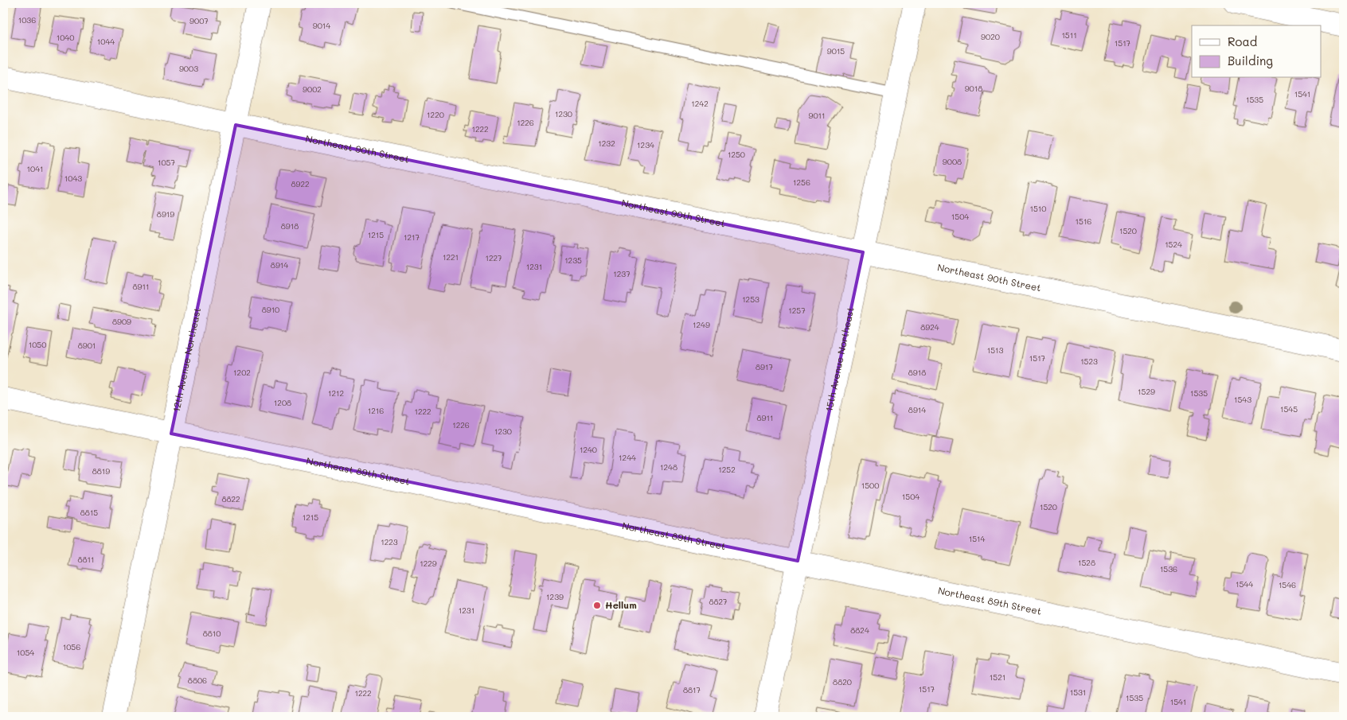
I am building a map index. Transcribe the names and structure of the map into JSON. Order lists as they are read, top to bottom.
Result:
{
  "streets": {
    "street": [
      "Northeast 90th Street",
      "12th Avenue Northeast",
      "15th Avenue Northeast",
      "Northeast 89th Street"
    ]
  },
  "crossings": [
    ["Northeast 90th Street", "12th Avenue Northeast"],
    ["Northeast 90th Street", "15th Avenue Northeast"],
    ["12th Avenue Northeast", "Northeast 89th Street"],
    ["15th Avenue Northeast", "Northeast 89th Street"]
  ],
  "places": ["Hellum"],
  "house_numbers": [
    "1036",
    "9007",
    "9014",
    "1511",
    "9020",
    "1040",
    "1044",
    "1517",
    "9015",
    "9003",
    "9018",
    "9002",
    "1541",
    "1535",
    "1242",
    "1230",
    "1220",
    "9011",
    "1226",
    "1222",
    "1232",
    "1234",
    "1250",
    "9008",
    "1057",
    "1041",
    "1043",
    "1256",
    "8922",
    "1510",
    "8919",
    "1504",
    "1516",
    "8918",
    "1520",
    "1215",
    "1217",
    "1524",
    "1221",
    "1227",
    "1235",
    "8914",
    "1231",
    "1237",
    "8911",
    "1253",
    "8910",
    "1257",
    "8909",
    "1249",
    "8924",
    "1050",
    "8901",
    "1513",
    "1517",
    "1523",
    "8917",
    "1202",
    "8918",
    "1529",
    "1212",
    "1535",
    "1543",
    "1208",
    "1545",
    "8914",
    "1216",
    "1222",
    "8911",
    "1226",
    "1230",
    "1240",
    "1244",
    "1248",
    "1252",
    "8819",
    "1500",
    "1504",
    "8822",
    "1520",
    "8815",
    "1215",
    "1514",
    "1223",
    "8811",
    "1528",
    "1229",
    "1536",
    "1544",
    "1546",
    "1239",
    "8827",
    "1231",
    "8824",
    "8810",
    "1056",
    "1054",
    "1521",
    "8806",
    "8820",
    "1517",
    "8817",
    "1531",
    "1222",
    "1535",
    "1541"
  ],
  "legend": ["Road", "Building"]
}
